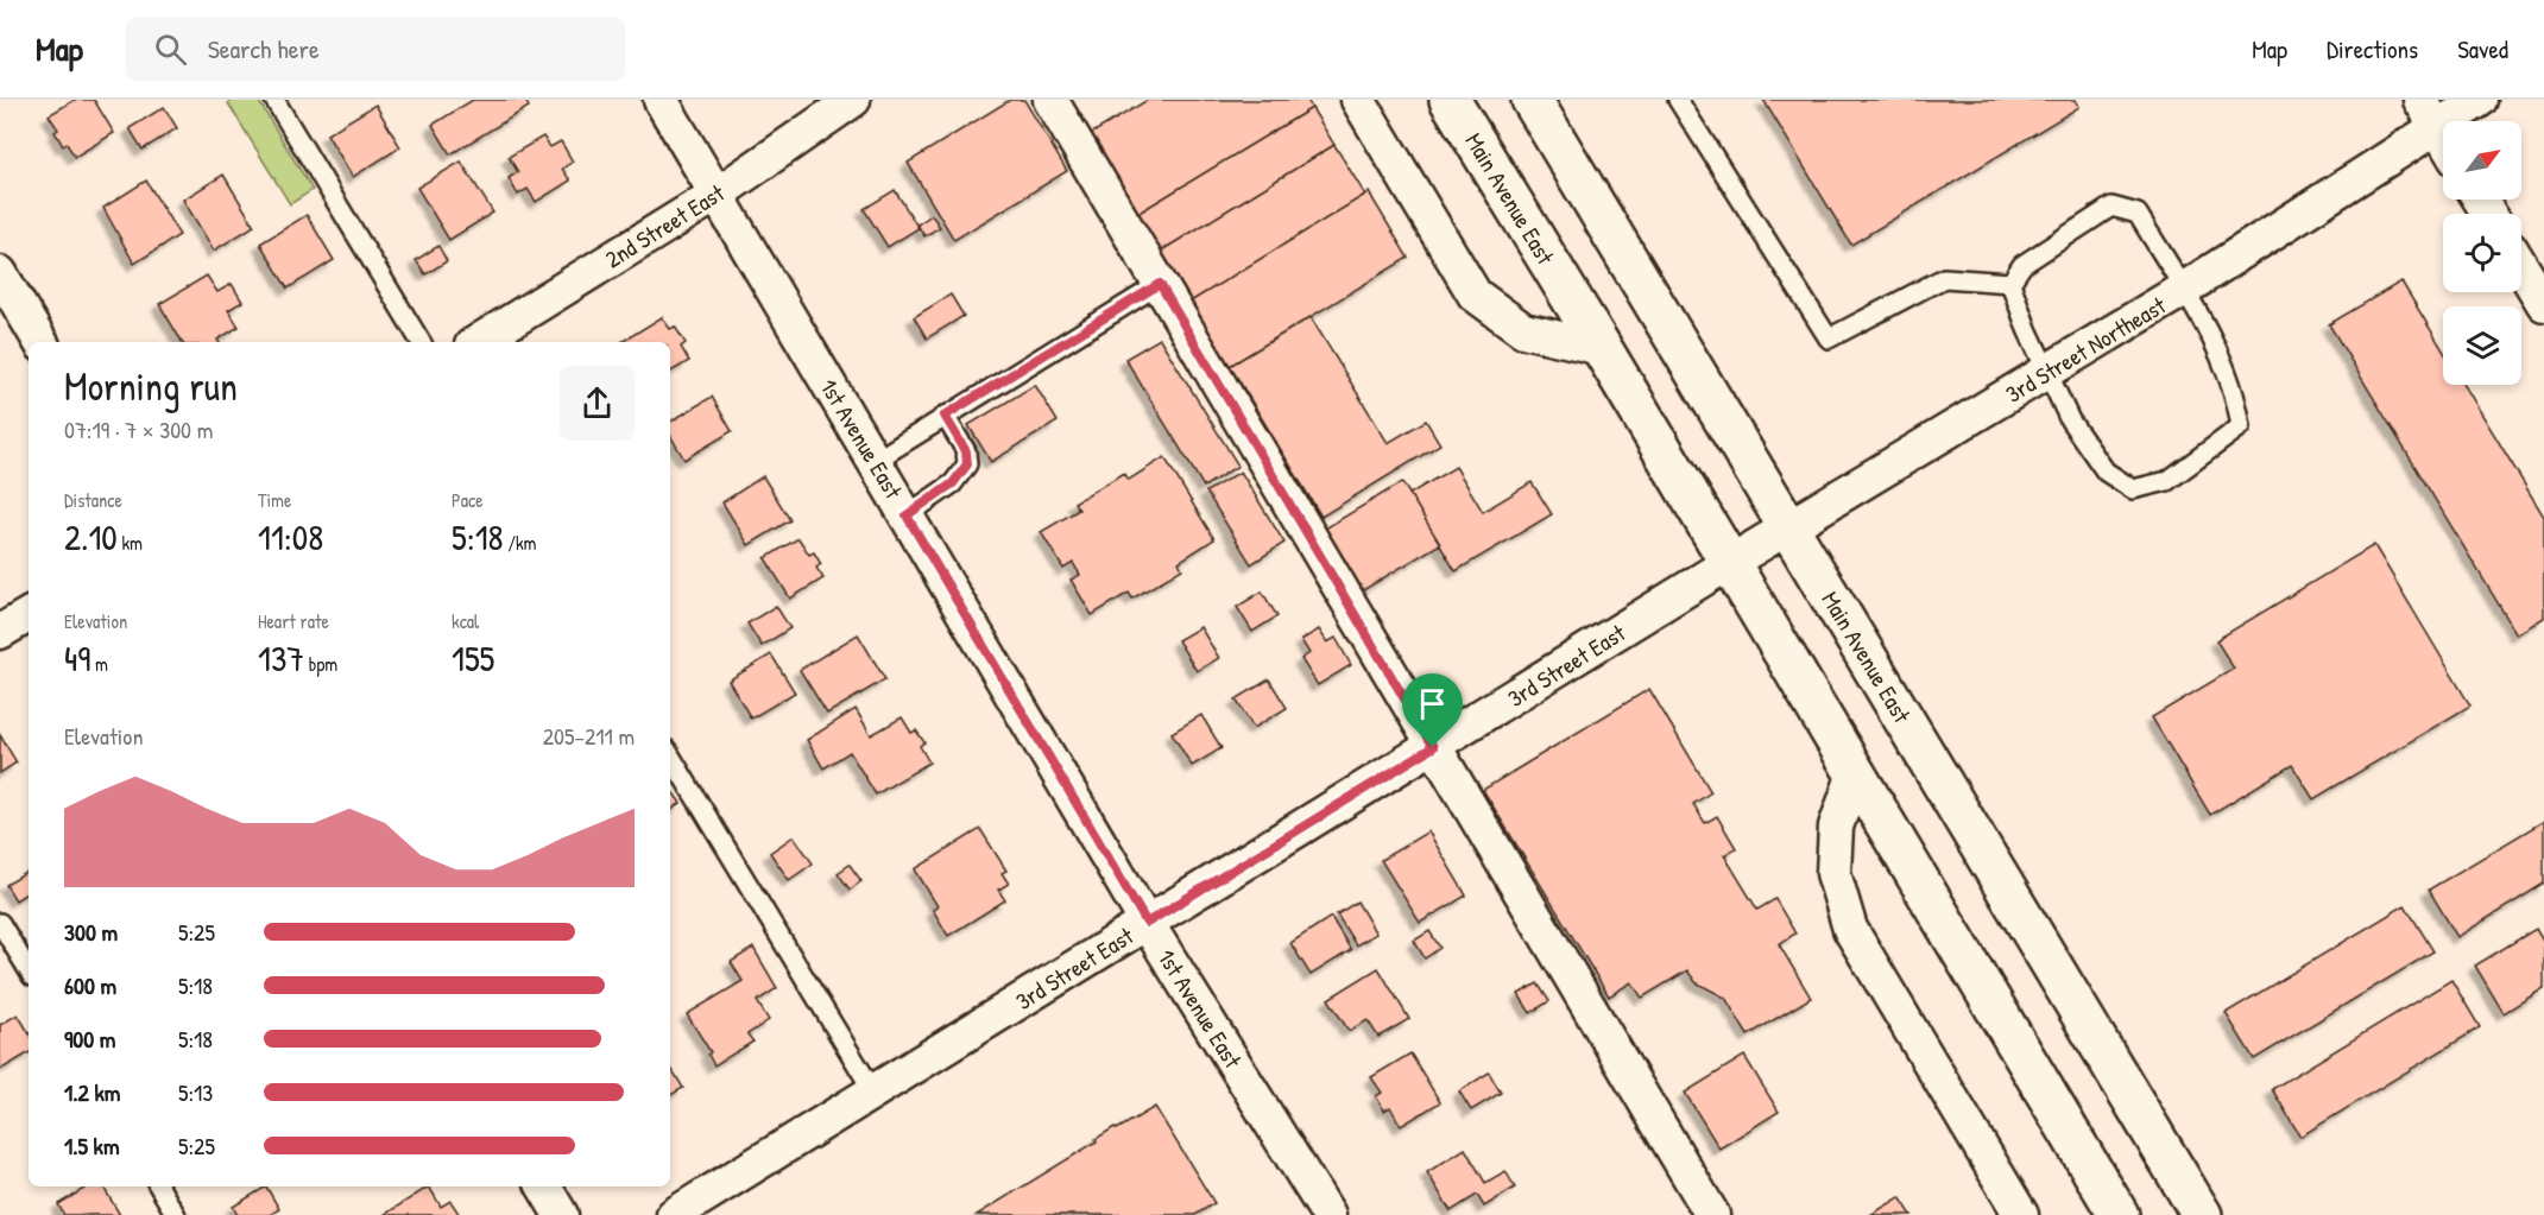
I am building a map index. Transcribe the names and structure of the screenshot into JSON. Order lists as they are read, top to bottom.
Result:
{
  "streets": {
    "main road": ["Main Avenue East"],
    "street": [
      "2nd Street East",
      "3rd Street Northeast",
      "1st Avenue East",
      "3rd Street East"
    ]
  },
  "crossings": [
    ["Main Avenue East", "3rd Street Northeast"],
    ["Main Avenue East", "3rd Street East"],
    ["2nd Street East", "1st Avenue East"],
    ["3rd Street Northeast", "3rd Street East"],
    ["1st Avenue East", "3rd Street East"]
  ],
  "north": "top right",
  "page": {
    "header": "Map",
    "search": "Search here",
    "nav": ["Map", "Directions", "Saved"],
    "heading": ["Morning run", "07:19 · 7 × 300 m"],
    "stats": [
      ["Distance", "2.10 km"],
      ["Time", "11:08"],
      ["Pace", "5:18 /km"],
      ["Elevation", "49 m"],
      ["Heart rate", "137 bpm"],
      ["kcal", "155"]
    ],
    "chart": ["Elevation", "205–211 m"],
    "list": [
      {
        "name": "300 m",
        "note": "5:25"
      },
      {
        "name": "600 m",
        "note": "5:18"
      },
      {
        "name": "900 m",
        "note": "5:18"
      },
      {
        "name": "1.2 km",
        "note": "5:13"
      },
      {
        "name": "1.5 km",
        "note": "5:25"
      }
    ]
  }
}
